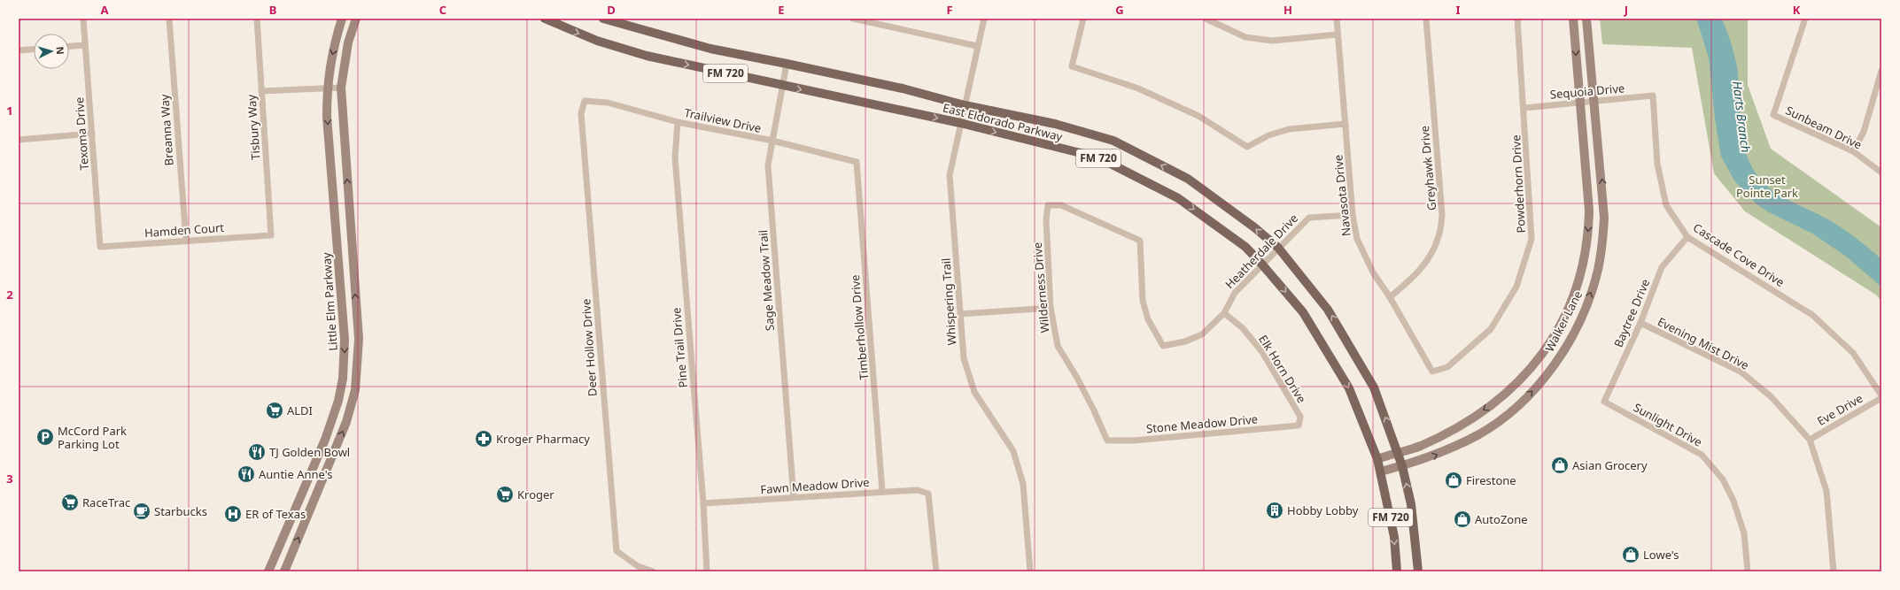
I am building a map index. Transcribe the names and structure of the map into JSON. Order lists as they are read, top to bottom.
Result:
{
  "streets": {
    "main road": [
      "FM 720",
      "East Eldorado Parkway",
      "Little Elm Parkway",
      "Walker Lane"
    ],
    "street": [
      "Sequoia Drive",
      "Trailview Drive",
      "Tisbury Way",
      "Sunbeam Drive",
      "Breanna Way",
      "Texoma Drive",
      "Greyhawk Drive",
      "Powderhorn Drive",
      "Navasota Drive",
      "Hamden Court",
      "Heatherdale Drive",
      "Cascade Cove Drive",
      "Sage Meadow Trail",
      "Wilderness Drive",
      "Whispering Trail",
      "Baytree Drive",
      "Timberhollow Drive",
      "Evening Mist Drive",
      "Deer Hollow Drive",
      "Pine Trail Drive",
      "Elk Horn Drive",
      "Eve Drive",
      "Stone Meadow Drive",
      "Sunlight Drive",
      "Fawn Meadow Drive"
    ]
  },
  "crossings": [
    ["Sequoia Drive", "Powderhorn Drive"],
    ["Sequoia Drive", "Cascade Cove Drive"],
    ["Sequoia Drive", "Walker Lane"],
    ["Trailview Drive", "Sage Meadow Trail"],
    ["Trailview Drive", "Timberhollow Drive"],
    ["Trailview Drive", "Deer Hollow Drive"],
    ["Trailview Drive", "Pine Trail Drive"],
    ["East Eldorado Parkway", "Heatherdale Drive"],
    ["East Eldorado Parkway", "Sage Meadow Trail"],
    ["East Eldorado Parkway", "Whispering Trail"],
    ["East Eldorado Parkway", "Walker Lane"],
    ["Tisbury Way", "Hamden Court"],
    ["Breanna Way", "Hamden Court"],
    ["Texoma Drive", "Hamden Court"],
    ["Greyhawk Drive", "Navasota Drive"],
    ["Powderhorn Drive", "Navasota Drive"],
    ["Navasota Drive", "Heatherdale Drive"],
    ["Heatherdale Drive", "Wilderness Drive"],
    ["Heatherdale Drive", "Elk Horn Drive"],
    ["Cascade Cove Drive", "Baytree Drive"],
    ["Cascade Cove Drive", "Eve Drive"],
    ["Sage Meadow Trail", "Fawn Meadow Drive"],
    ["Wilderness Drive", "Stone Meadow Drive"],
    ["Baytree Drive", "Evening Mist Drive"],
    ["Baytree Drive", "Sunlight Drive"],
    ["Timberhollow Drive", "Fawn Meadow Drive"],
    ["Evening Mist Drive", "Eve Drive"],
    ["Pine Trail Drive", "Fawn Meadow Drive"],
    ["Elk Horn Drive", "Stone Meadow Drive"]
  ],
  "water": ["Harts Branch"],
  "parks": ["Sunset Pointe Park"],
  "places": {
    "supermarket": ["ALDI", "Kroger", "RaceTrac"],
    "parking": ["McCord Park Parking Lot"],
    "pharmacy": ["Kroger Pharmacy"],
    "restaurant": ["TJ Golden Bowl", "Auntie Anne's"],
    "shop": [
      "Asian Grocery",
      "Firestone",
      "AutoZone",
      "Lowe's"
    ],
    "building": ["Hobby Lobby"],
    "cafe": ["Starbucks"],
    "hospital": ["ER of Texas"]
  },
  "north": "right",
  "grid": {
    "columns": [
      "A",
      "B",
      "C",
      "D",
      "E",
      "F",
      "G",
      "H",
      "I",
      "J",
      "K"
    ],
    "rows": ["1", "2", "3"]
  }
}
